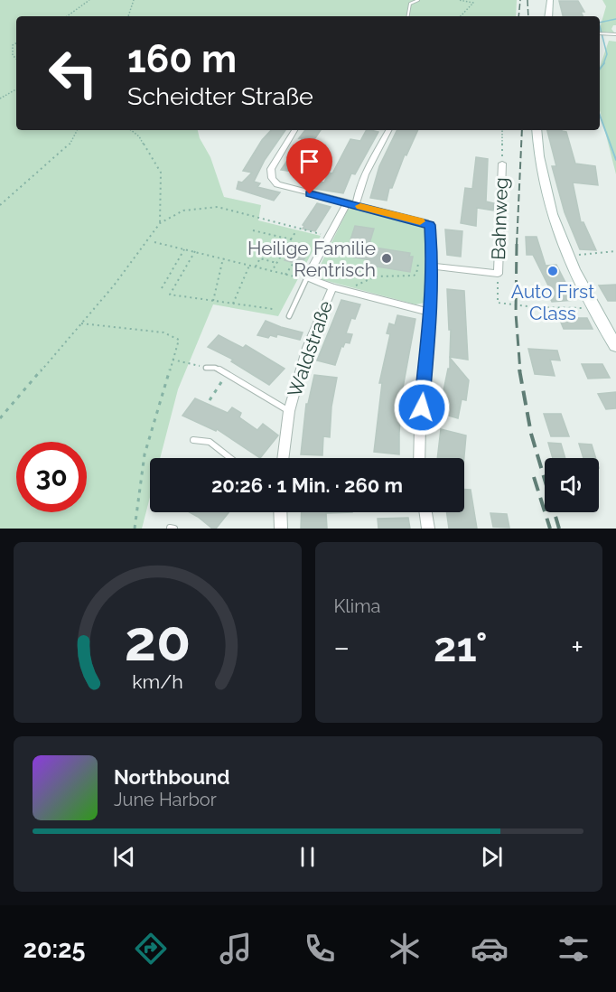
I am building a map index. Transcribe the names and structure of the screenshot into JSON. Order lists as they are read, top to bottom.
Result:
{
  "streets": {
    "street": ["Bahnweg", "Waldstraße"]
  },
  "places": ["Heilige Familie Rentrisch", "Auto First Class"],
  "page": {
    "turn": ["160 m", "Scheidter Straße"],
    "limit": "30",
    "trip": "20:26 · 1 Min. · 260 m",
    "tile": "Klima",
    "heat": ["−", "21°", "+"],
    "song": ["Northbound", "June Harbor"],
    "tabs": "20:25",
    "gauge": ["20", "km/h"]
  }
}
